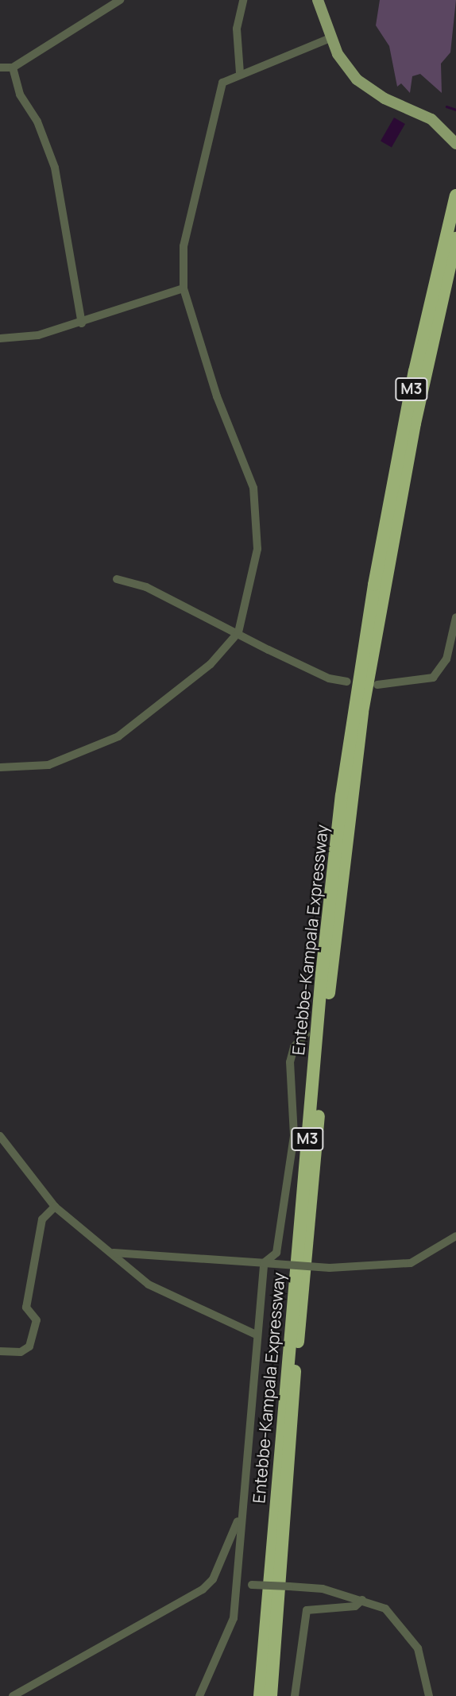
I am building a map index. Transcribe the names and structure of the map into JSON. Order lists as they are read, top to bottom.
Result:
{
  "streets": {
    "highway": ["M3", "Entebbe-Kampala Expressway"]
  }
}
